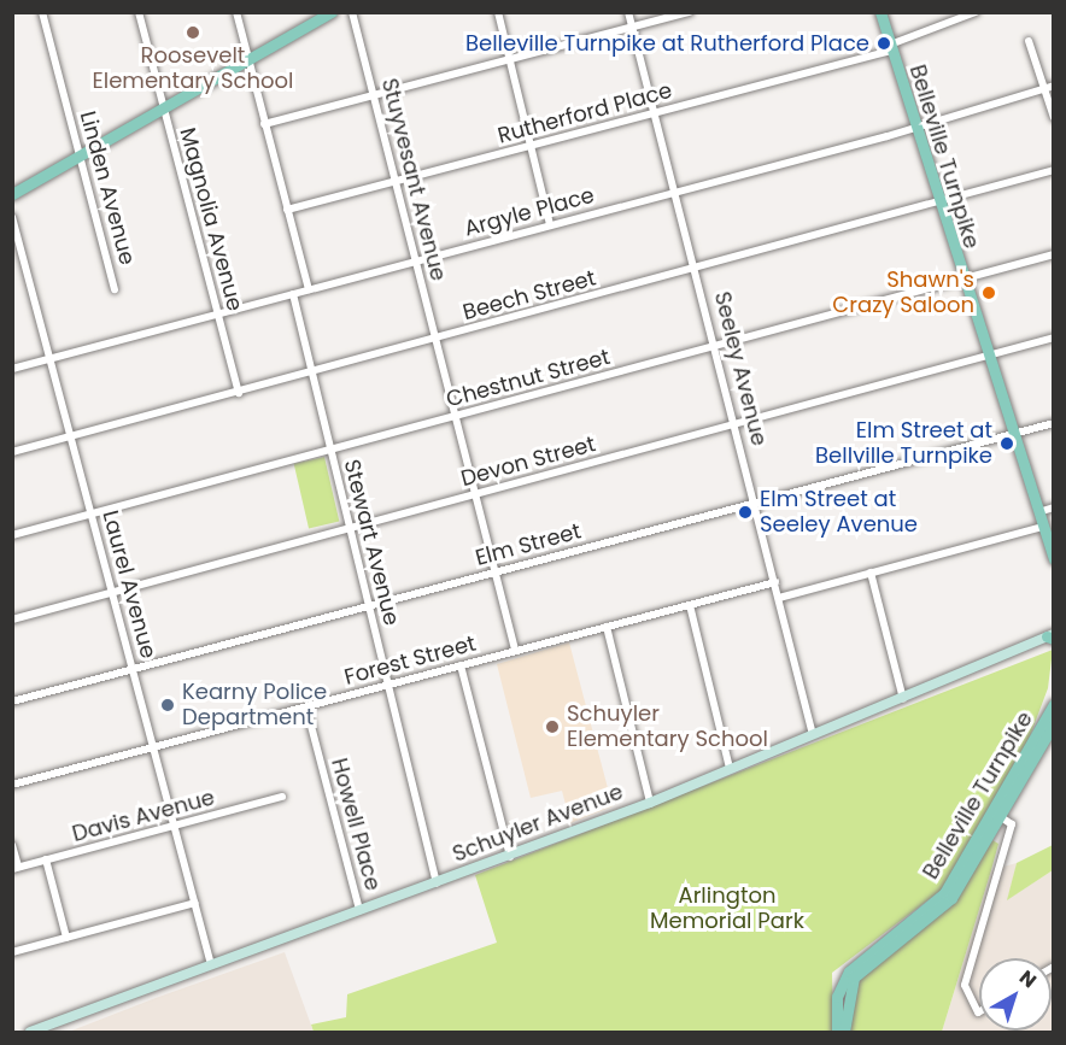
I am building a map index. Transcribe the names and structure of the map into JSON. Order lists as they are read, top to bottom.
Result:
{
  "streets": {
    "main road": ["Belleville Turnpike", "Schuyler Avenue"],
    "street": [
      "Rutherford Place",
      "Stuyvesant Avenue",
      "Linden Avenue",
      "Argyle Place",
      "Magnolia Avenue",
      "Beech Street",
      "Seeley Avenue",
      "Chestnut Street",
      "Devon Street",
      "Stewart Avenue",
      "Elm Street",
      "Laurel Avenue",
      "Forest Street",
      "Davis Avenue",
      "Howell Place"
    ]
  },
  "crossings": [
    ["Rutherford Place", "Belleville Turnpike"],
    ["Rutherford Place", "Stuyvesant Avenue"],
    ["Rutherford Place", "Seeley Avenue"],
    ["Belleville Turnpike", "Argyle Place"],
    ["Belleville Turnpike", "Beech Street"],
    ["Belleville Turnpike", "Chestnut Street"],
    ["Belleville Turnpike", "Devon Street"],
    ["Belleville Turnpike", "Elm Street"],
    ["Stuyvesant Avenue", "Argyle Place"],
    ["Stuyvesant Avenue", "Beech Street"],
    ["Stuyvesant Avenue", "Chestnut Street"],
    ["Stuyvesant Avenue", "Devon Street"],
    ["Stuyvesant Avenue", "Elm Street"],
    ["Stuyvesant Avenue", "Forest Street"],
    ["Argyle Place", "Magnolia Avenue"],
    ["Argyle Place", "Seeley Avenue"],
    ["Argyle Place", "Stewart Avenue"],
    ["Argyle Place", "Laurel Avenue"],
    ["Magnolia Avenue", "Beech Street"],
    ["Beech Street", "Seeley Avenue"],
    ["Beech Street", "Stewart Avenue"],
    ["Beech Street", "Laurel Avenue"],
    ["Seeley Avenue", "Chestnut Street"],
    ["Seeley Avenue", "Devon Street"],
    ["Seeley Avenue", "Elm Street"],
    ["Seeley Avenue", "Forest Street"],
    ["Seeley Avenue", "Schuyler Avenue"],
    ["Chestnut Street", "Stewart Avenue"],
    ["Chestnut Street", "Laurel Avenue"],
    ["Devon Street", "Stewart Avenue"],
    ["Devon Street", "Laurel Avenue"],
    ["Stewart Avenue", "Elm Street"],
    ["Stewart Avenue", "Forest Street"],
    ["Stewart Avenue", "Schuyler Avenue"],
    ["Elm Street", "Laurel Avenue"],
    ["Laurel Avenue", "Forest Street"],
    ["Laurel Avenue", "Davis Avenue"],
    ["Laurel Avenue", "Schuyler Avenue"],
    ["Forest Street", "Howell Place"],
    ["Schuyler Avenue", "Howell Place"]
  ],
  "parks": ["Arlington Memorial Park"],
  "places": [
    "Roosevelt Elementary School",
    "Belleville Turnpike at Rutherford Place",
    "Shawn's Crazy Saloon",
    "Elm Street at Bellville Turnpike",
    "Elm Street at Seeley Avenue",
    "Kearny Police Department",
    "Schuyler Elementary School"
  ],
  "north": "top right"
}
